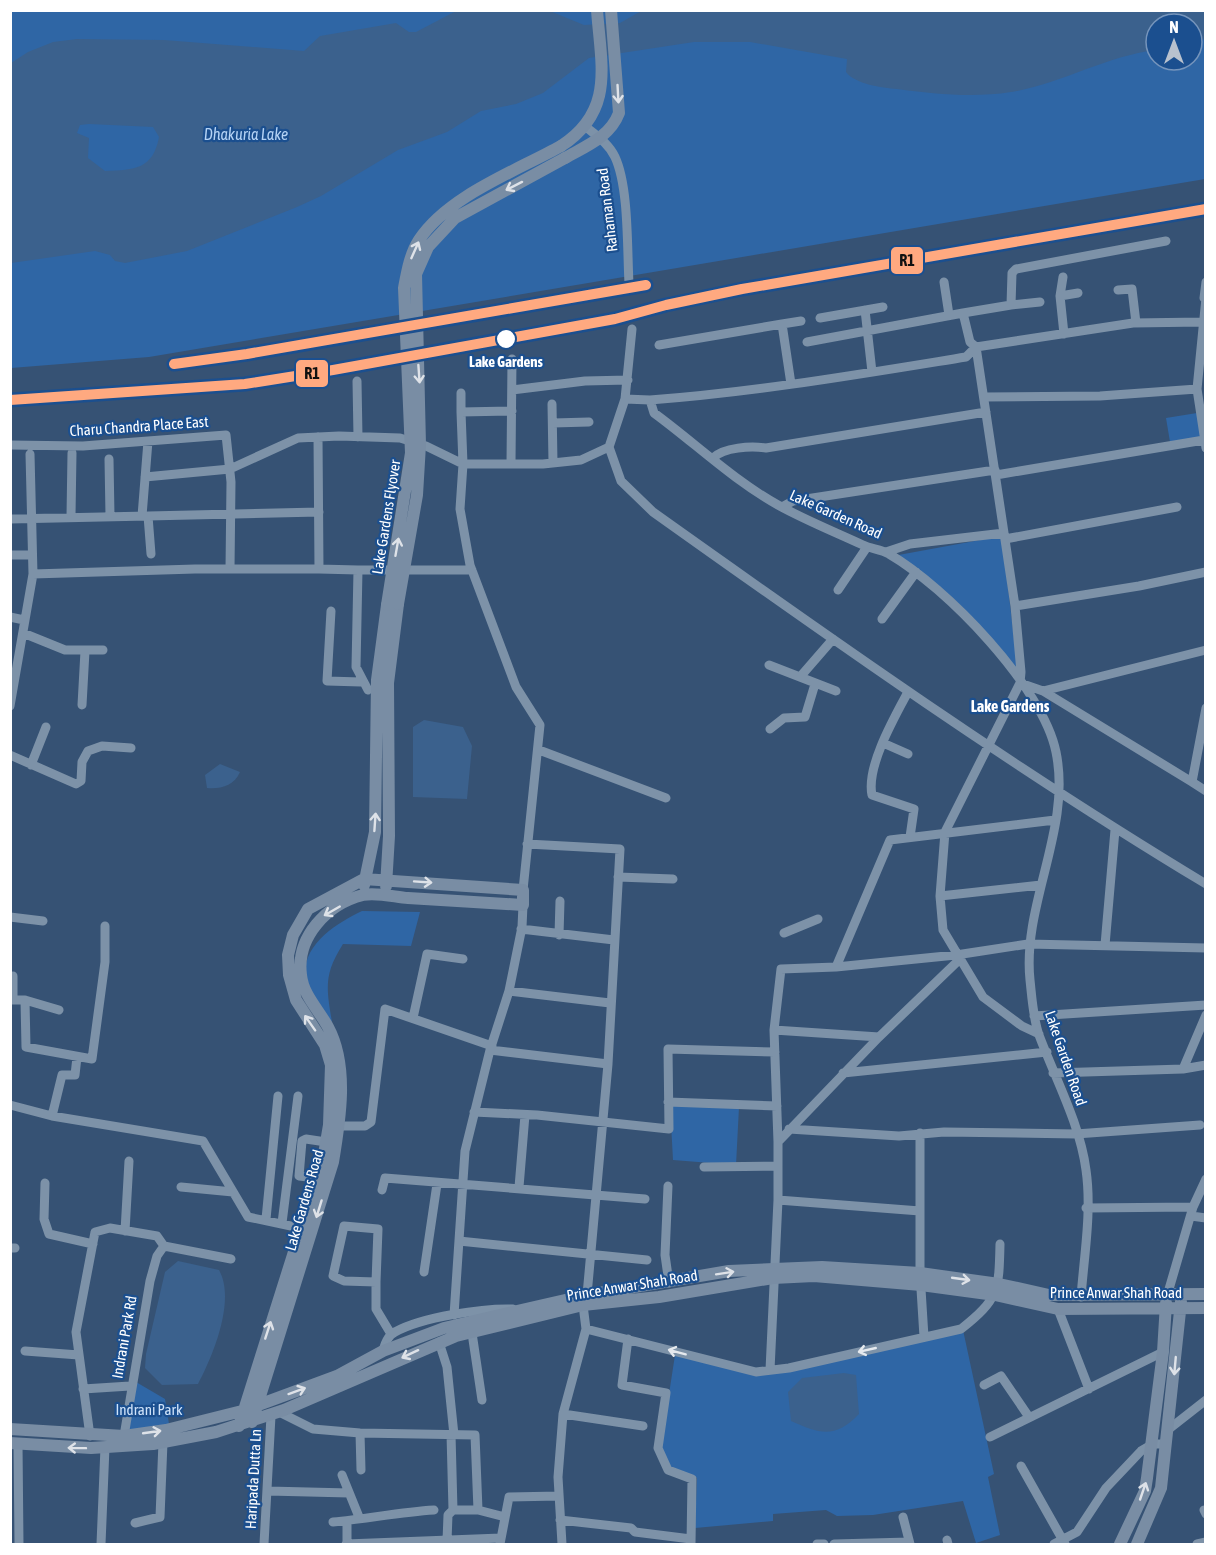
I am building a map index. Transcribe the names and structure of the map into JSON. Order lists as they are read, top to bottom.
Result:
{
  "streets": {
    "main road": ["Lake Gardens Flyover", "Lake Gardens Road", "Prince Anwar Shah Road"],
    "street": [
      "Rahaman Road",
      "Charu Chandra Place East",
      "Lake Garden Road",
      "Indrani Park Rd",
      "Haripada Dutta Ln"
    ]
  },
  "crossings": [
    ["Rahaman Road", "Lake Gardens Flyover"],
    ["Lake Garden Road", "Prince Anwar Shah Road"],
    ["Lake Gardens Road", "Prince Anwar Shah Road"],
    ["Prince Anwar Shah Road", "Indrani Park Rd"],
    ["Prince Anwar Shah Road", "Haripada Dutta Ln"]
  ],
  "districts": ["Lake Gardens"],
  "water": ["Dhakuria Lake"],
  "parks": ["Indrani Park"],
  "places": ["Lake Gardens"],
  "lines": ["transit line R1"],
  "north": "top"
}
